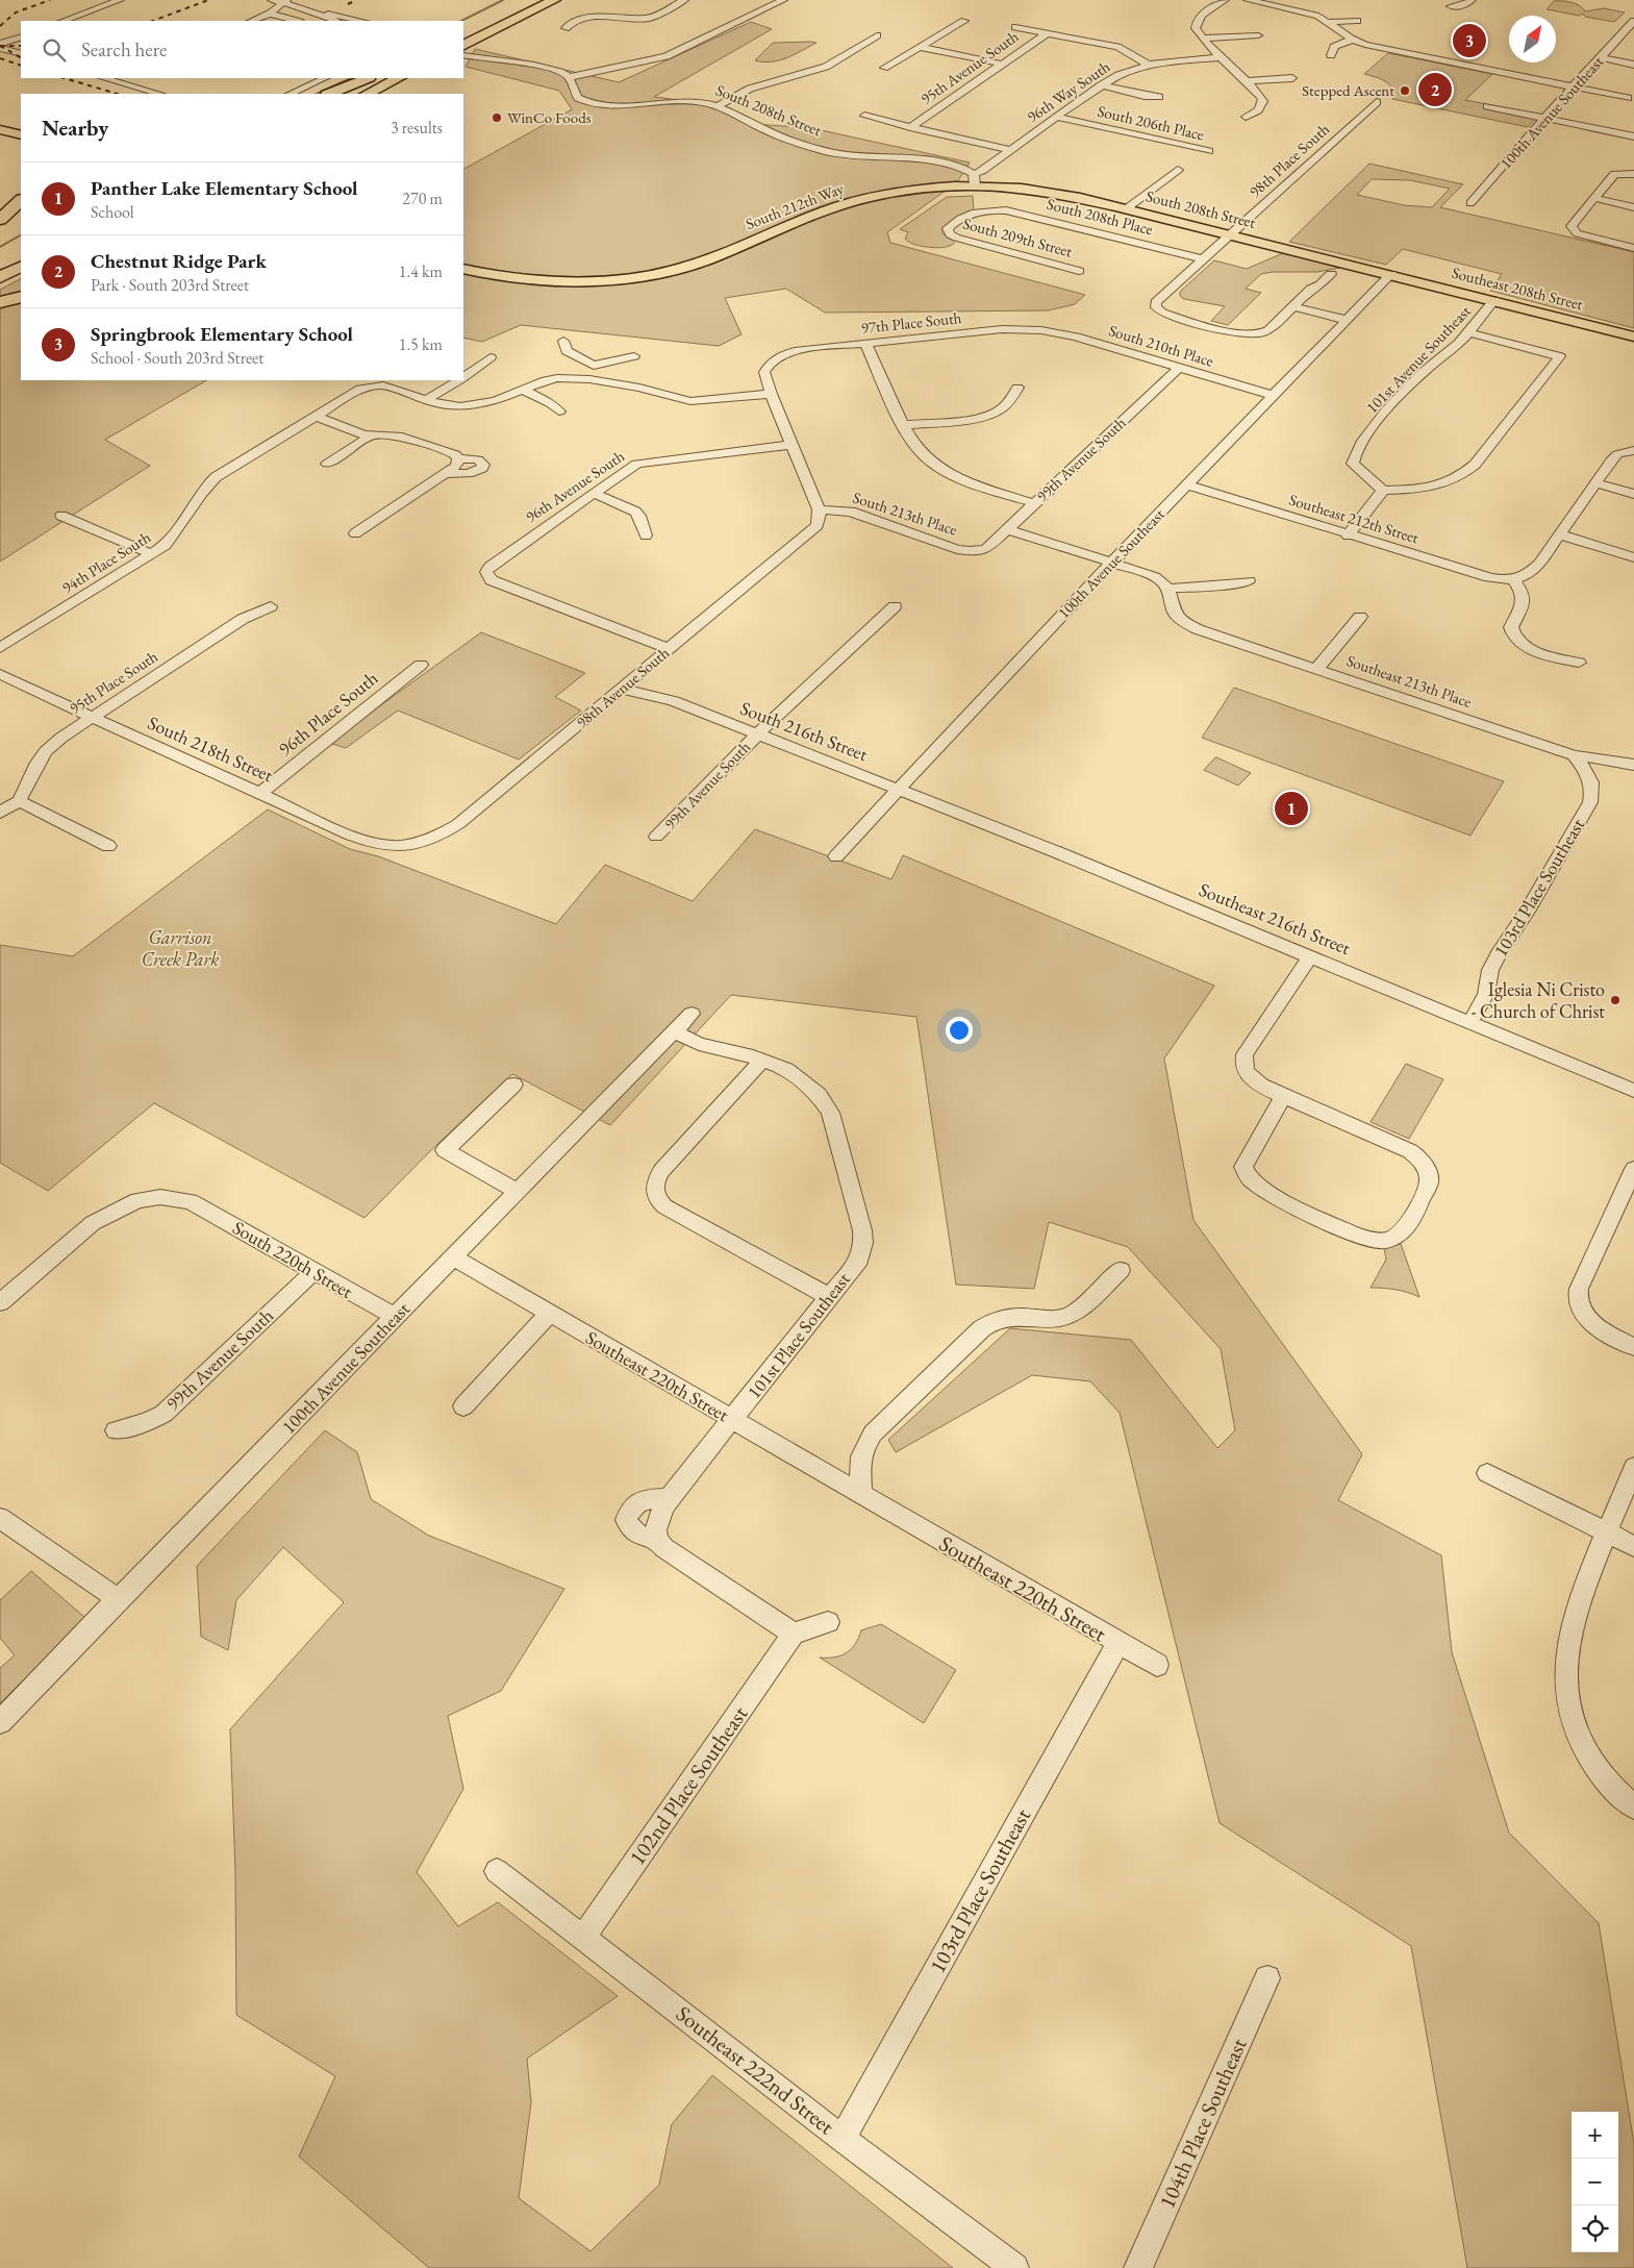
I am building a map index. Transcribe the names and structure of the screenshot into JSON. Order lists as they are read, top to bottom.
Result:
{
  "streets": {
    "main road": ["South 208th Street", "South 212th Way", "Southeast 208th Street"],
    "street": [
      "95th Avenue South",
      "96th Way South",
      "100th Avenue Southeast",
      "South 206th Place",
      "98th Place South",
      "South 208th Place",
      "South 209th Street",
      "97th Place South",
      "South 210th Place",
      "101st Avenue Southeast",
      "99th Avenue South",
      "96th Avenue South",
      "South 213th Place",
      "Southeast 212th Street",
      "94th Place South",
      "Southeast 213th Place",
      "95th Place South",
      "98th Avenue South",
      "96th Place South",
      "South 216th Street",
      "South 218th Street",
      "103rd Place Southeast",
      "Southeast 216th Street",
      "South 220th Street",
      "101st Place Southeast",
      "Southeast 220th Street",
      "102nd Place Southeast",
      "Southeast 222nd Street",
      "104th Place Southeast"
    ]
  },
  "crossings": [
    ["96th Way South", "South 208th Street"],
    ["96th Way South", "South 206th Place"],
    ["96th Way South", "South 212th Way"],
    ["South 208th Street", "100th Avenue Southeast"],
    ["South 208th Street", "98th Place South"],
    ["South 208th Street", "South 212th Way"],
    ["South 208th Street", "Southeast 208th Street"],
    ["100th Avenue Southeast", "Southeast 208th Street"],
    ["100th Avenue Southeast", "South 210th Place"],
    ["100th Avenue Southeast", "Southeast 212th Street"],
    ["100th Avenue Southeast", "South 216th Street"],
    ["100th Avenue Southeast", "Southeast 216th Street"],
    ["100th Avenue Southeast", "South 220th Street"],
    ["100th Avenue Southeast", "Southeast 220th Street"],
    ["98th Place South", "South 208th Place"],
    ["South 208th Place", "South 209th Street"],
    ["Southeast 208th Street", "101st Avenue Southeast"],
    ["97th Place South", "South 210th Place"],
    ["South 210th Place", "99th Avenue South"],
    ["99th Avenue South", "South 213th Place"],
    ["99th Avenue South", "South 216th Street"],
    ["99th Avenue South", "South 220th Street"],
    ["96th Avenue South", "98th Avenue South"],
    ["South 213th Place", "98th Avenue South"],
    ["Southeast 213th Place", "103rd Place Southeast"],
    ["95th Place South", "South 218th Street"],
    ["98th Avenue South", "South 216th Street"],
    ["98th Avenue South", "South 218th Street"],
    ["96th Place South", "South 218th Street"],
    ["South 216th Street", "Southeast 216th Street"],
    ["103rd Place Southeast", "Southeast 216th Street"],
    ["103rd Place Southeast", "Southeast 220th Street"],
    ["103rd Place Southeast", "Southeast 222nd Street"],
    ["101st Place Southeast", "Southeast 220th Street"],
    ["102nd Place Southeast", "Southeast 222nd Street"]
  ],
  "parks": ["Garrison Creek Park"],
  "places": ["Stepped Ascent", "WinCo Foods", "Iglesia Ni Cristo - Church of Christ"],
  "north": "top right",
  "page": {
    "search": "Search here",
    "pins": ["3", "2", "1"],
    "heading": ["Nearby", "3 results"],
    "list": [
      {
        "mark": "1",
        "name": "Panther Lake Elementary School",
        "note": "School",
        "value": "270 m"
      },
      {
        "mark": "2",
        "name": "Chestnut Ridge Park",
        "note": "Park · South 203rd Street",
        "value": "1.4 km"
      },
      {
        "mark": "3",
        "name": "Springbrook Elementary School",
        "note": "School · South 203rd Street",
        "value": "1.5 km"
      }
    ],
    "map_buttons": ["+", "−"]
  }
}
